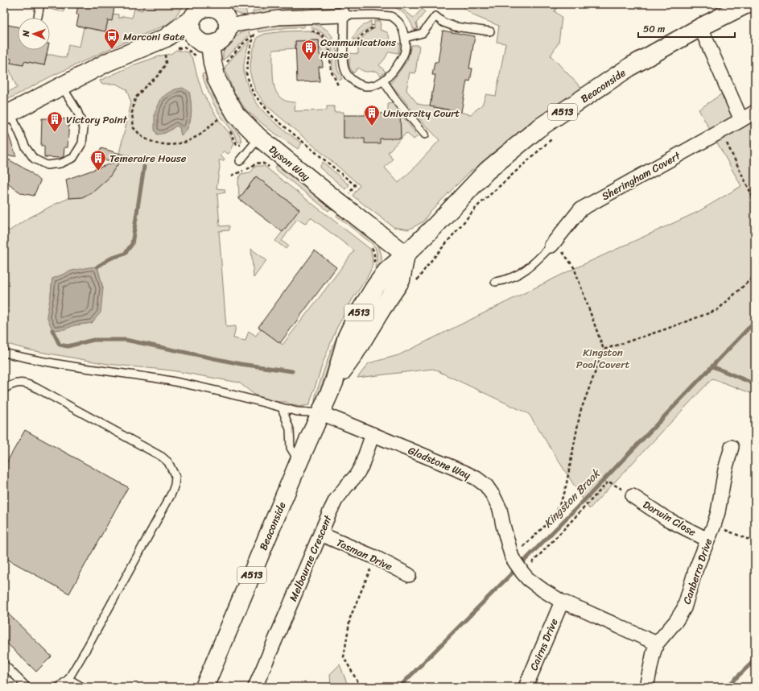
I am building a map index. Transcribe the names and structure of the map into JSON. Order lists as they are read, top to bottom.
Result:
{
  "streets": {
    "main road": ["Beaconside", "A513", "Dyson Way"],
    "street": [
      "Sheringham Covert",
      "Gladstone Way",
      "Darwin Close",
      "Tasman Drive",
      "Melbourne Crescent",
      "Canberra Drive",
      "Cairns Drive"
    ]
  },
  "crossings": [
    ["Beaconside", "Dyson Way"],
    ["Beaconside", "Gladstone Way"],
    ["Gladstone Way", "Melbourne Crescent"],
    ["Gladstone Way", "Canberra Drive"],
    ["Gladstone Way", "Cairns Drive"],
    ["Darwin Close", "Canberra Drive"],
    ["Tasman Drive", "Melbourne Crescent"]
  ],
  "water": ["Kingston Brook"],
  "parks": ["Kingston Pool Covert"],
  "places": {
    "bus stop": ["Marconi Gate"],
    "building": [
      "Communications House",
      "University Court",
      "Victory Point",
      "Temeraire House"
    ]
  },
  "scale_bar": "50 m",
  "north": "left"
}
